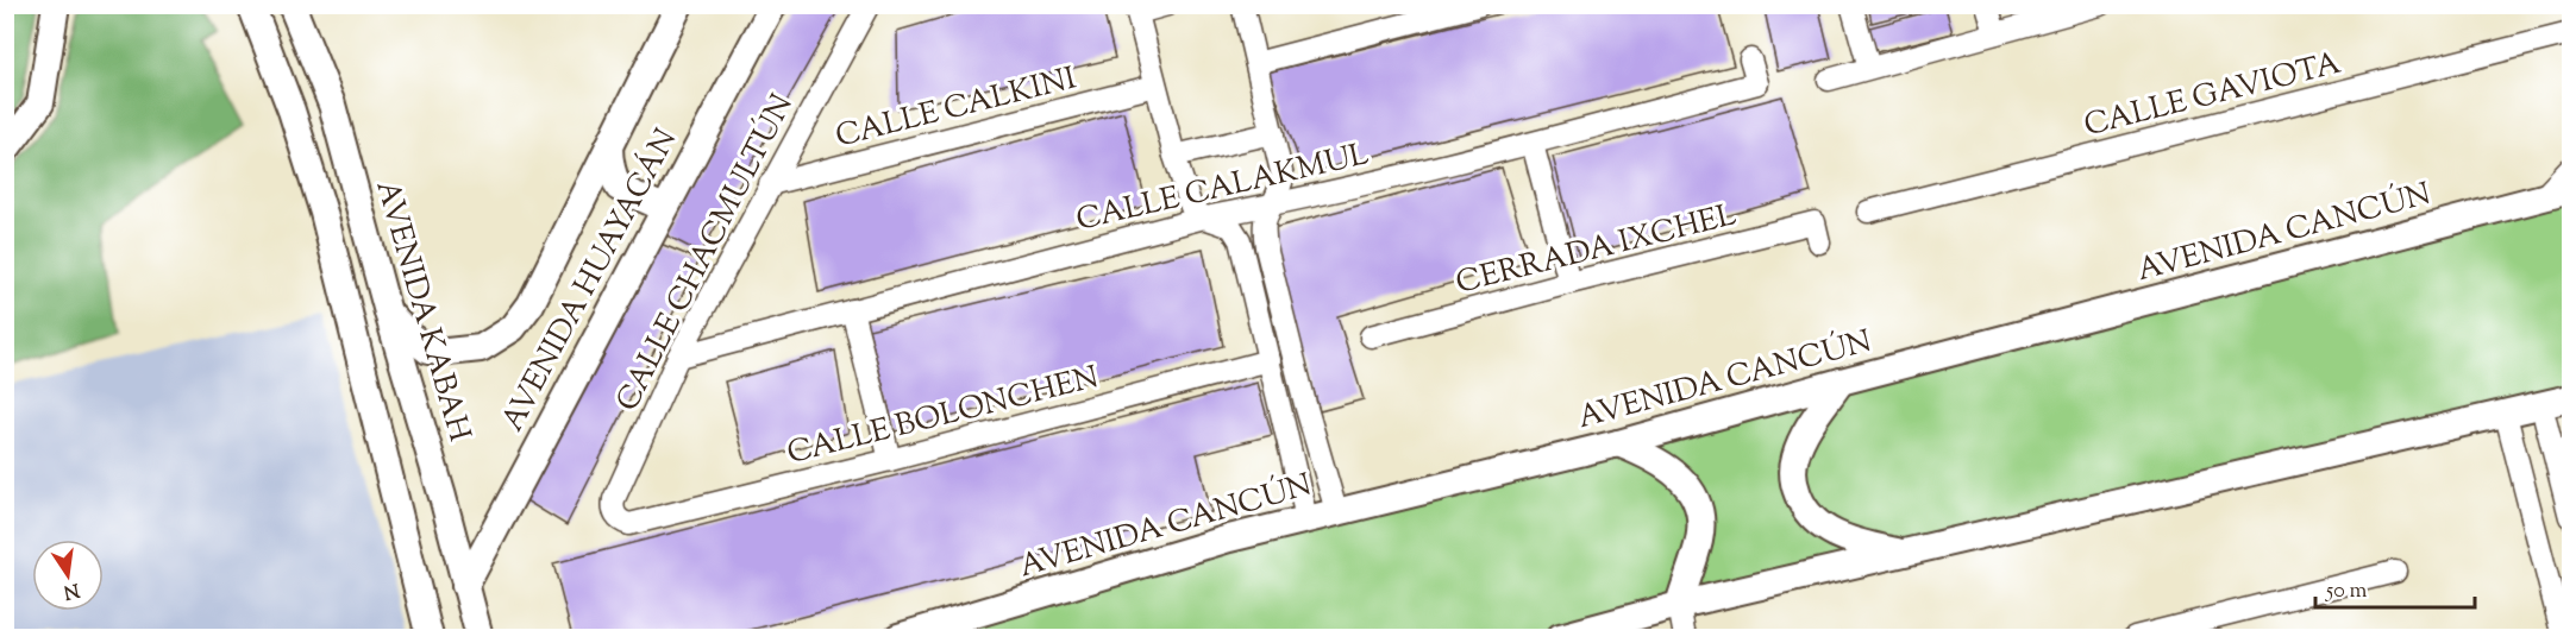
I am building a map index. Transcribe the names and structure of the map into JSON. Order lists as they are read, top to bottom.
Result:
{
  "streets": {
    "main road": ["AVENIDA CANCÚN", "AVENIDA HUAYACÁN", "AVENIDA KABAH"],
    "street": [
      "CALLE GAVIOTA",
      "CALLE CALKINI",
      "CALLE CALAKMUL",
      "CERRADA IXCHEL",
      "CALLE CHACMULTÚN",
      "CALLE BOLONCHEN"
    ]
  },
  "crossings": [
    ["CALLE CALKINI", "CALLE CHACMULTÚN"],
    ["CALLE CALAKMUL", "CALLE CHACMULTÚN"],
    ["CALLE CHACMULTÚN", "CALLE BOLONCHEN"],
    ["AVENIDA HUAYACÁN", "AVENIDA KABAH"]
  ],
  "scale_bar": "50 m",
  "north": "bottom"
}
